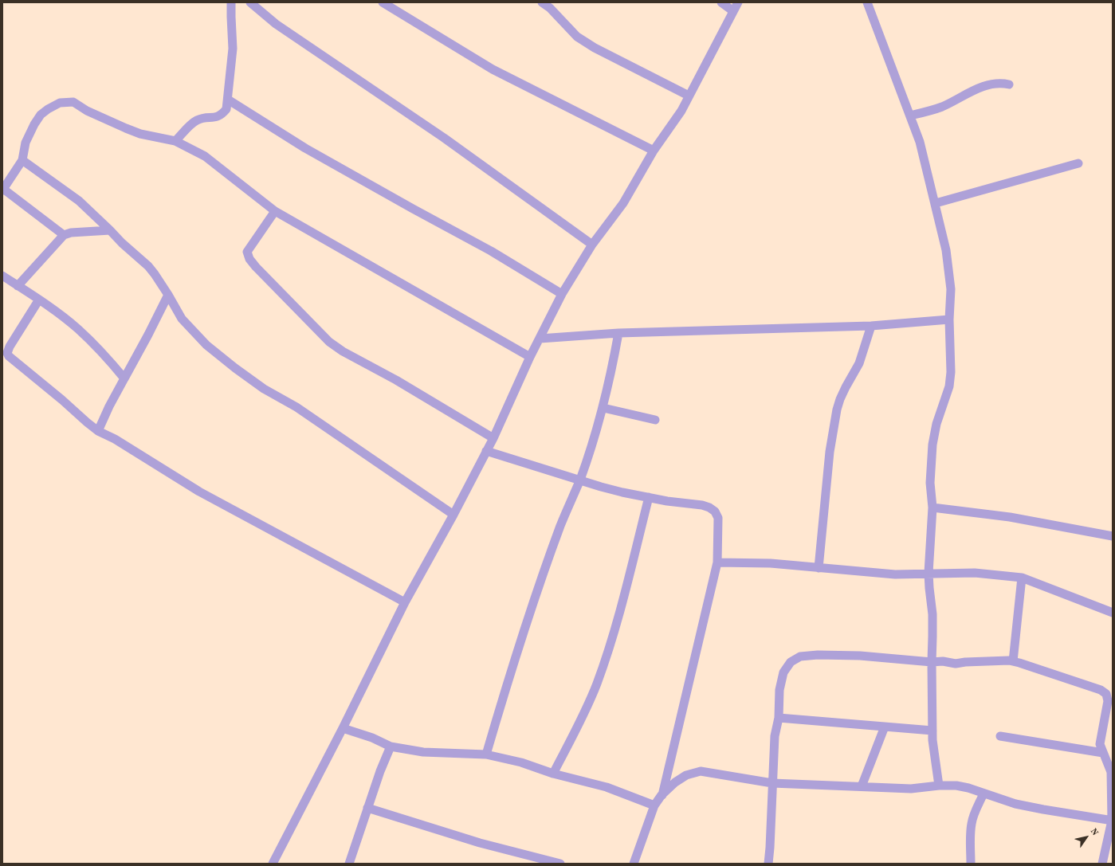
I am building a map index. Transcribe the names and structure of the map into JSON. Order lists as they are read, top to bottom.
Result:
{
  "north": "top right"
}
